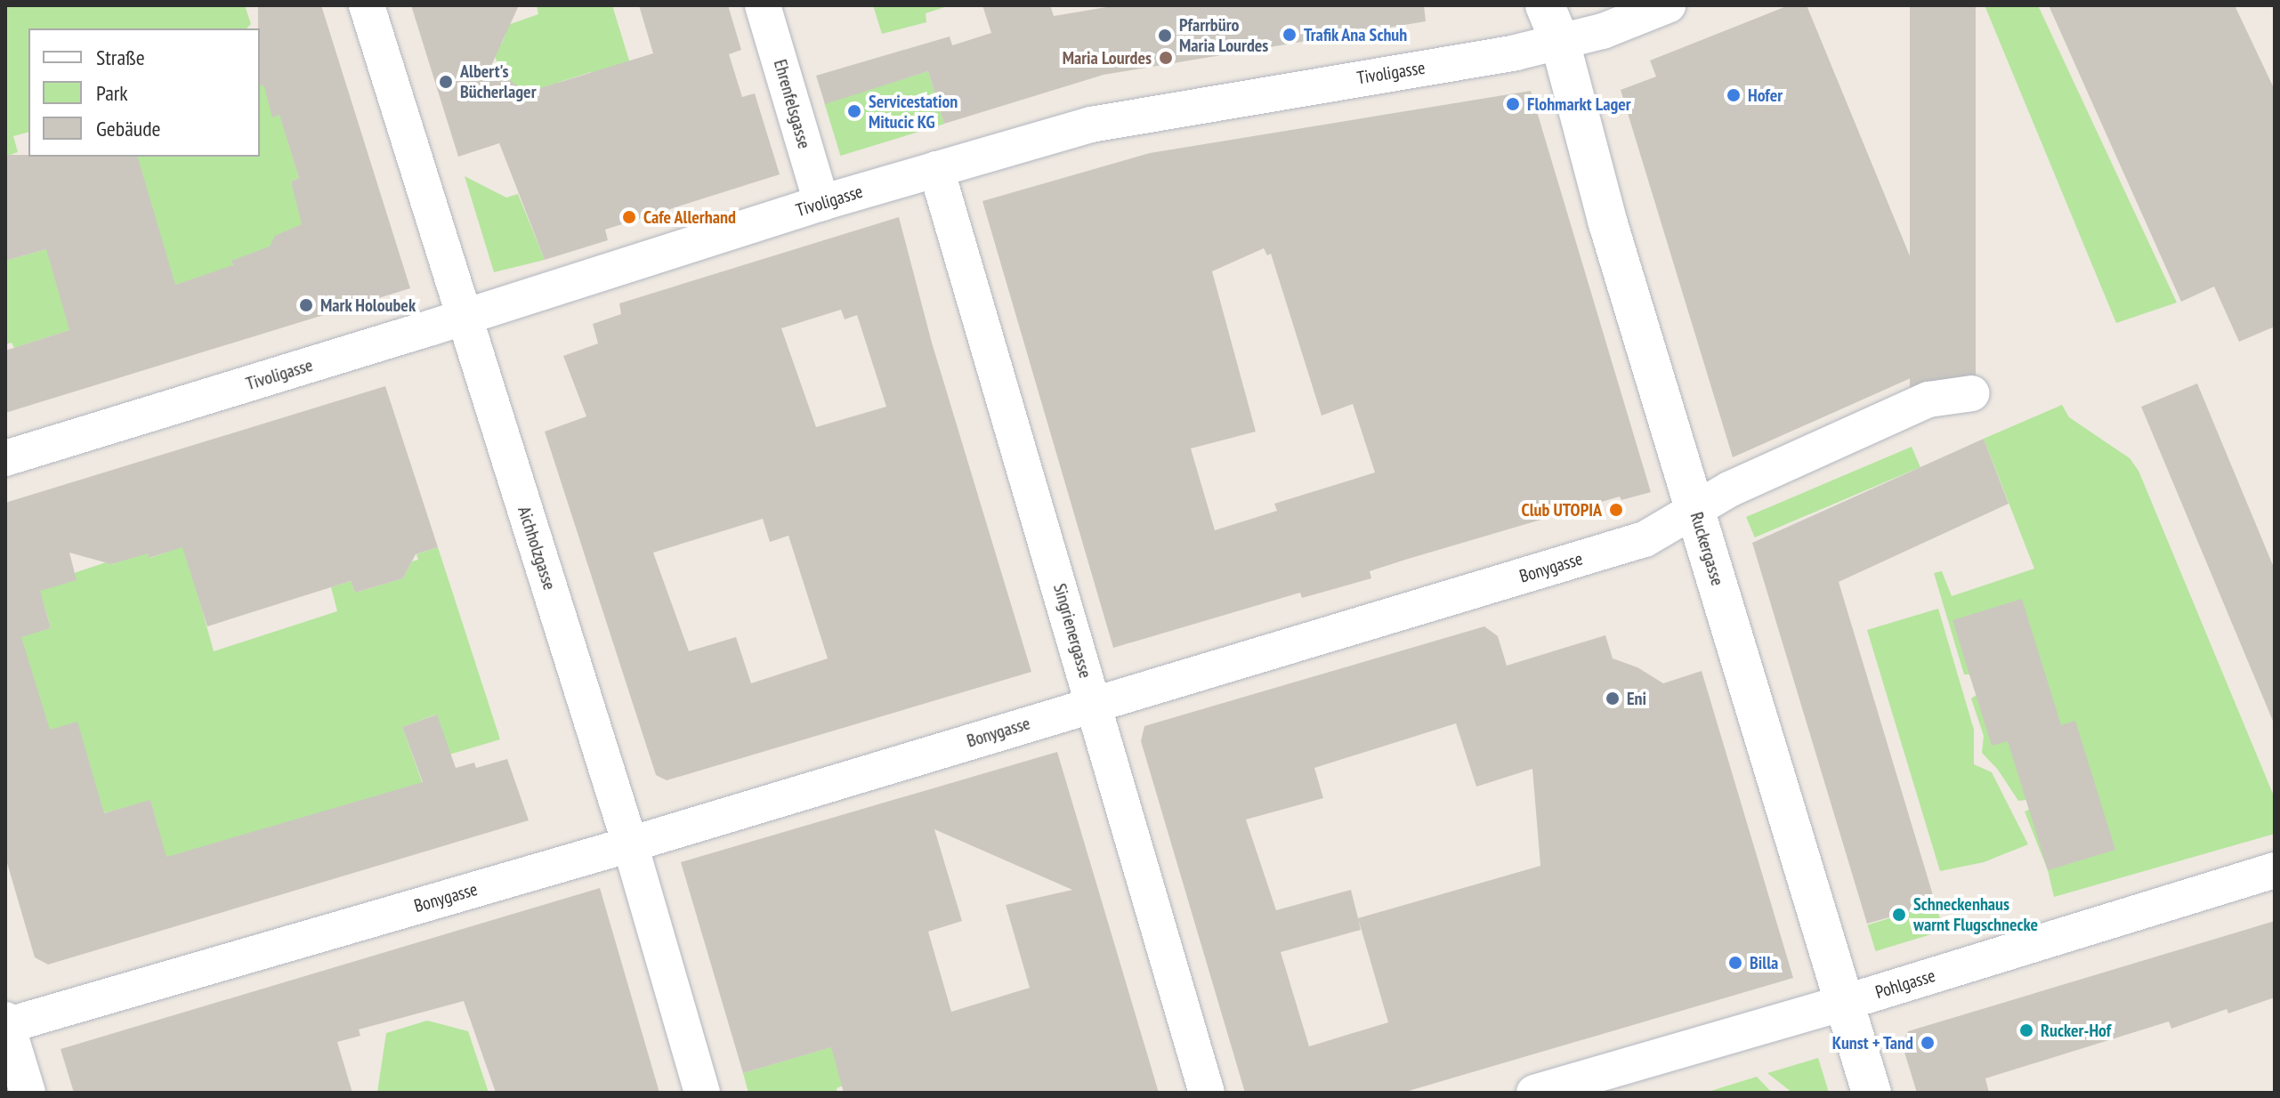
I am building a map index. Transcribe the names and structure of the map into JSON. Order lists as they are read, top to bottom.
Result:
{
  "streets": {
    "main road": ["Ruckergasse"],
    "street": [
      "Tivoligasse",
      "Ehrenfelsgasse",
      "Aichholzgasse",
      "Bonygasse",
      "Singrienergasse",
      "Pohlgasse"
    ]
  },
  "crossings": [
    ["Tivoligasse", "Ehrenfelsgasse"],
    ["Tivoligasse", "Aichholzgasse"],
    ["Tivoligasse", "Ruckergasse"],
    ["Tivoligasse", "Singrienergasse"],
    ["Aichholzgasse", "Bonygasse"],
    ["Ruckergasse", "Bonygasse"],
    ["Ruckergasse", "Pohlgasse"],
    ["Bonygasse", "Singrienergasse"]
  ],
  "places": [
    "Trafik Ana Schuh",
    "Pfarrbüro Maria Lourdes",
    "Maria Lourdes",
    "Albert's Bücherlager",
    "Hofer",
    "Flohmarkt Lager",
    "Servicestation Mitucic KG",
    "Cafe Allerhand",
    "Mark Holoubek",
    "Club UTOPIA",
    "Eni",
    "Schneckenhaus warnt Flugschnecke",
    "Billa",
    "Rucker-Hof",
    "Kunst + Tand"
  ],
  "legend": ["Straße", "Park", "Gebäude"]
}
